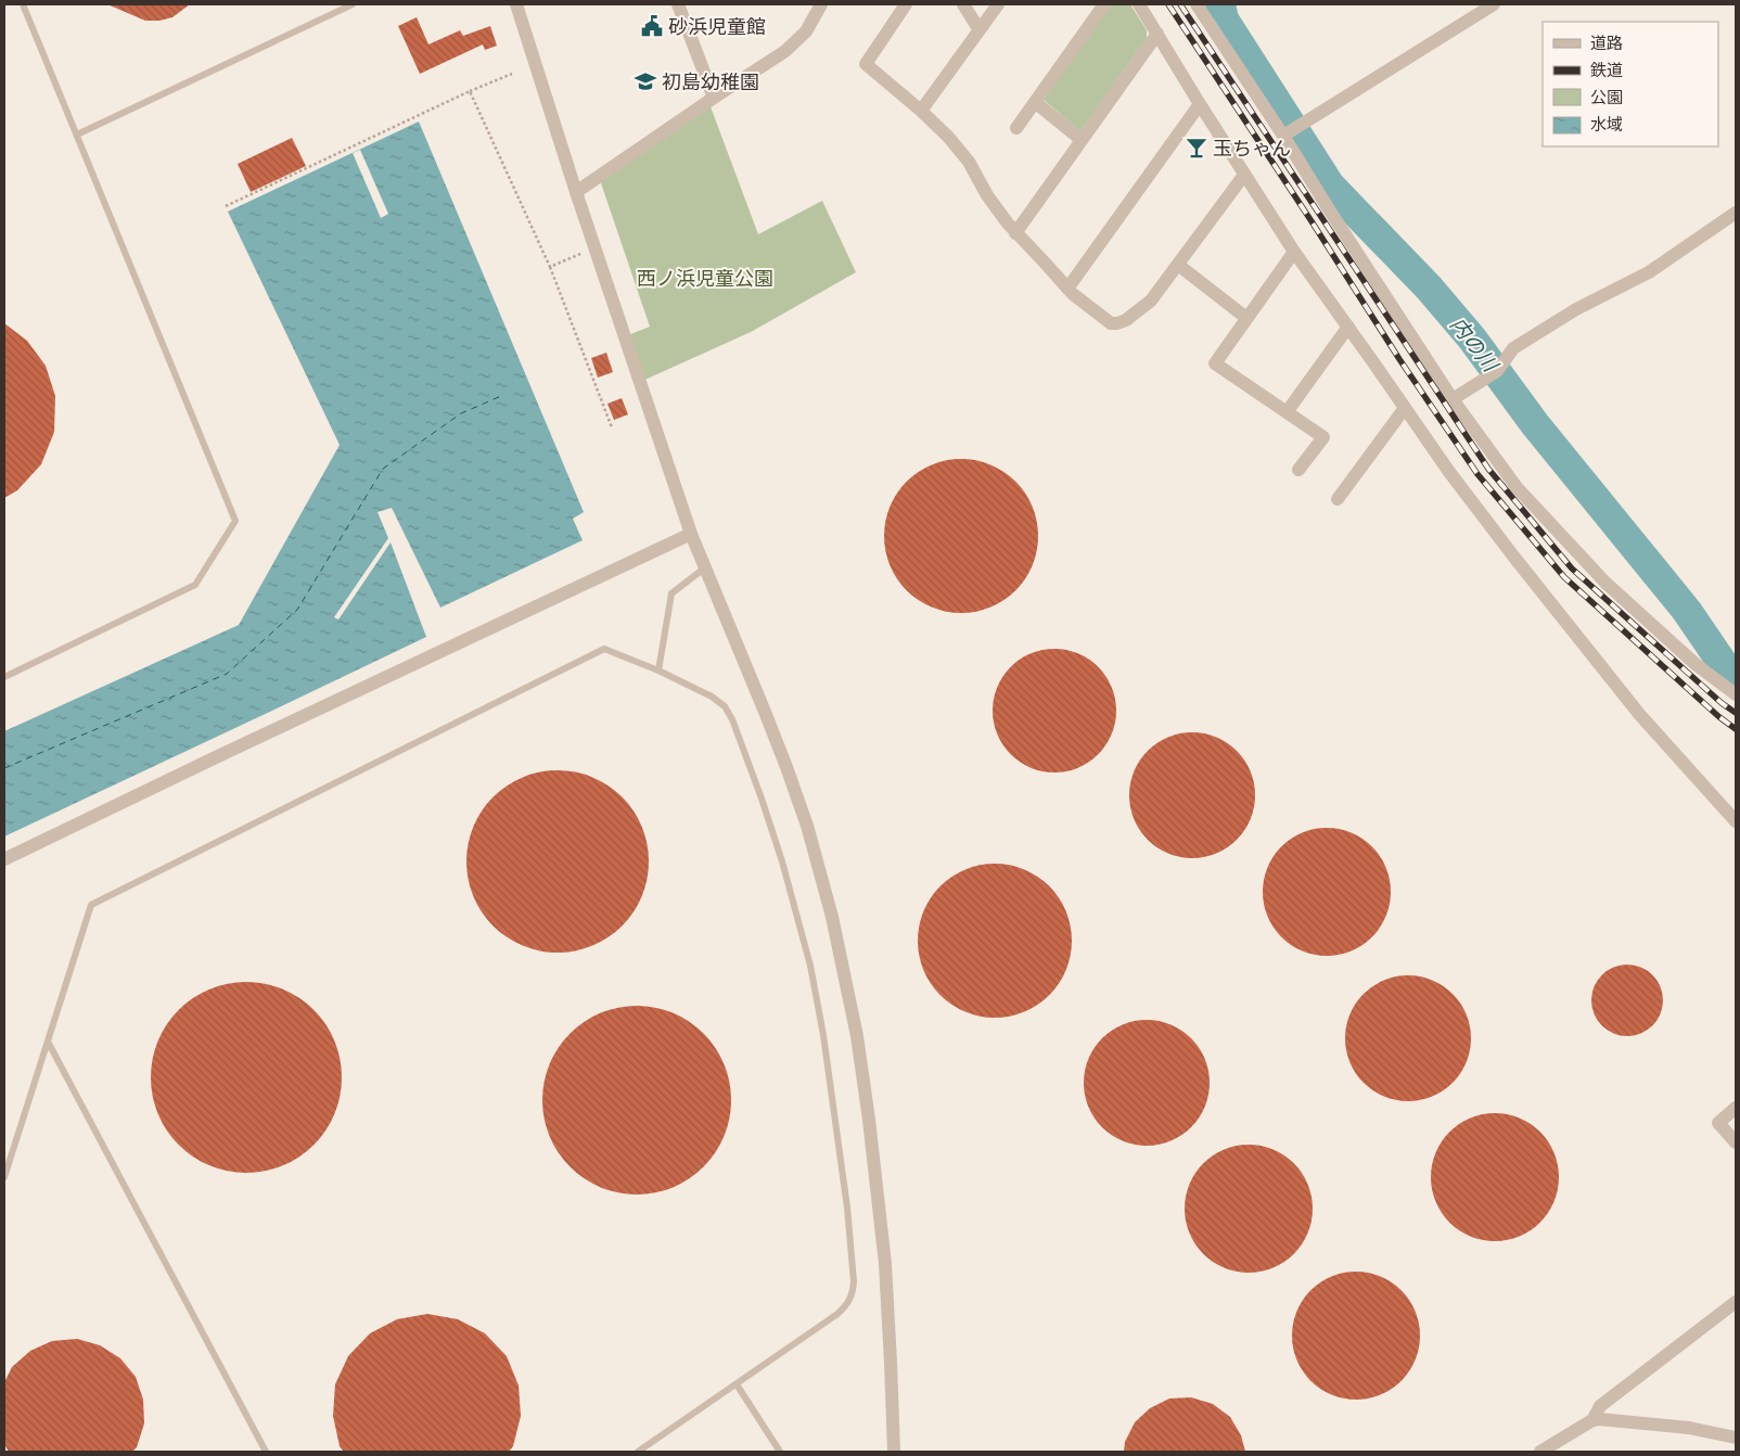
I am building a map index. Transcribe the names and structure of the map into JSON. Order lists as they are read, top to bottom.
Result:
{
  "water": ["内の川"],
  "parks": ["西ノ浜児童公園"],
  "places": {
    "public building": ["砂浜児童館"],
    "school or university": ["初島幼稚園"],
    "bar": ["玉ちゃん"]
  },
  "legend": [
    "道路",
    "鉄道",
    "公園",
    "水域"
  ]
}
